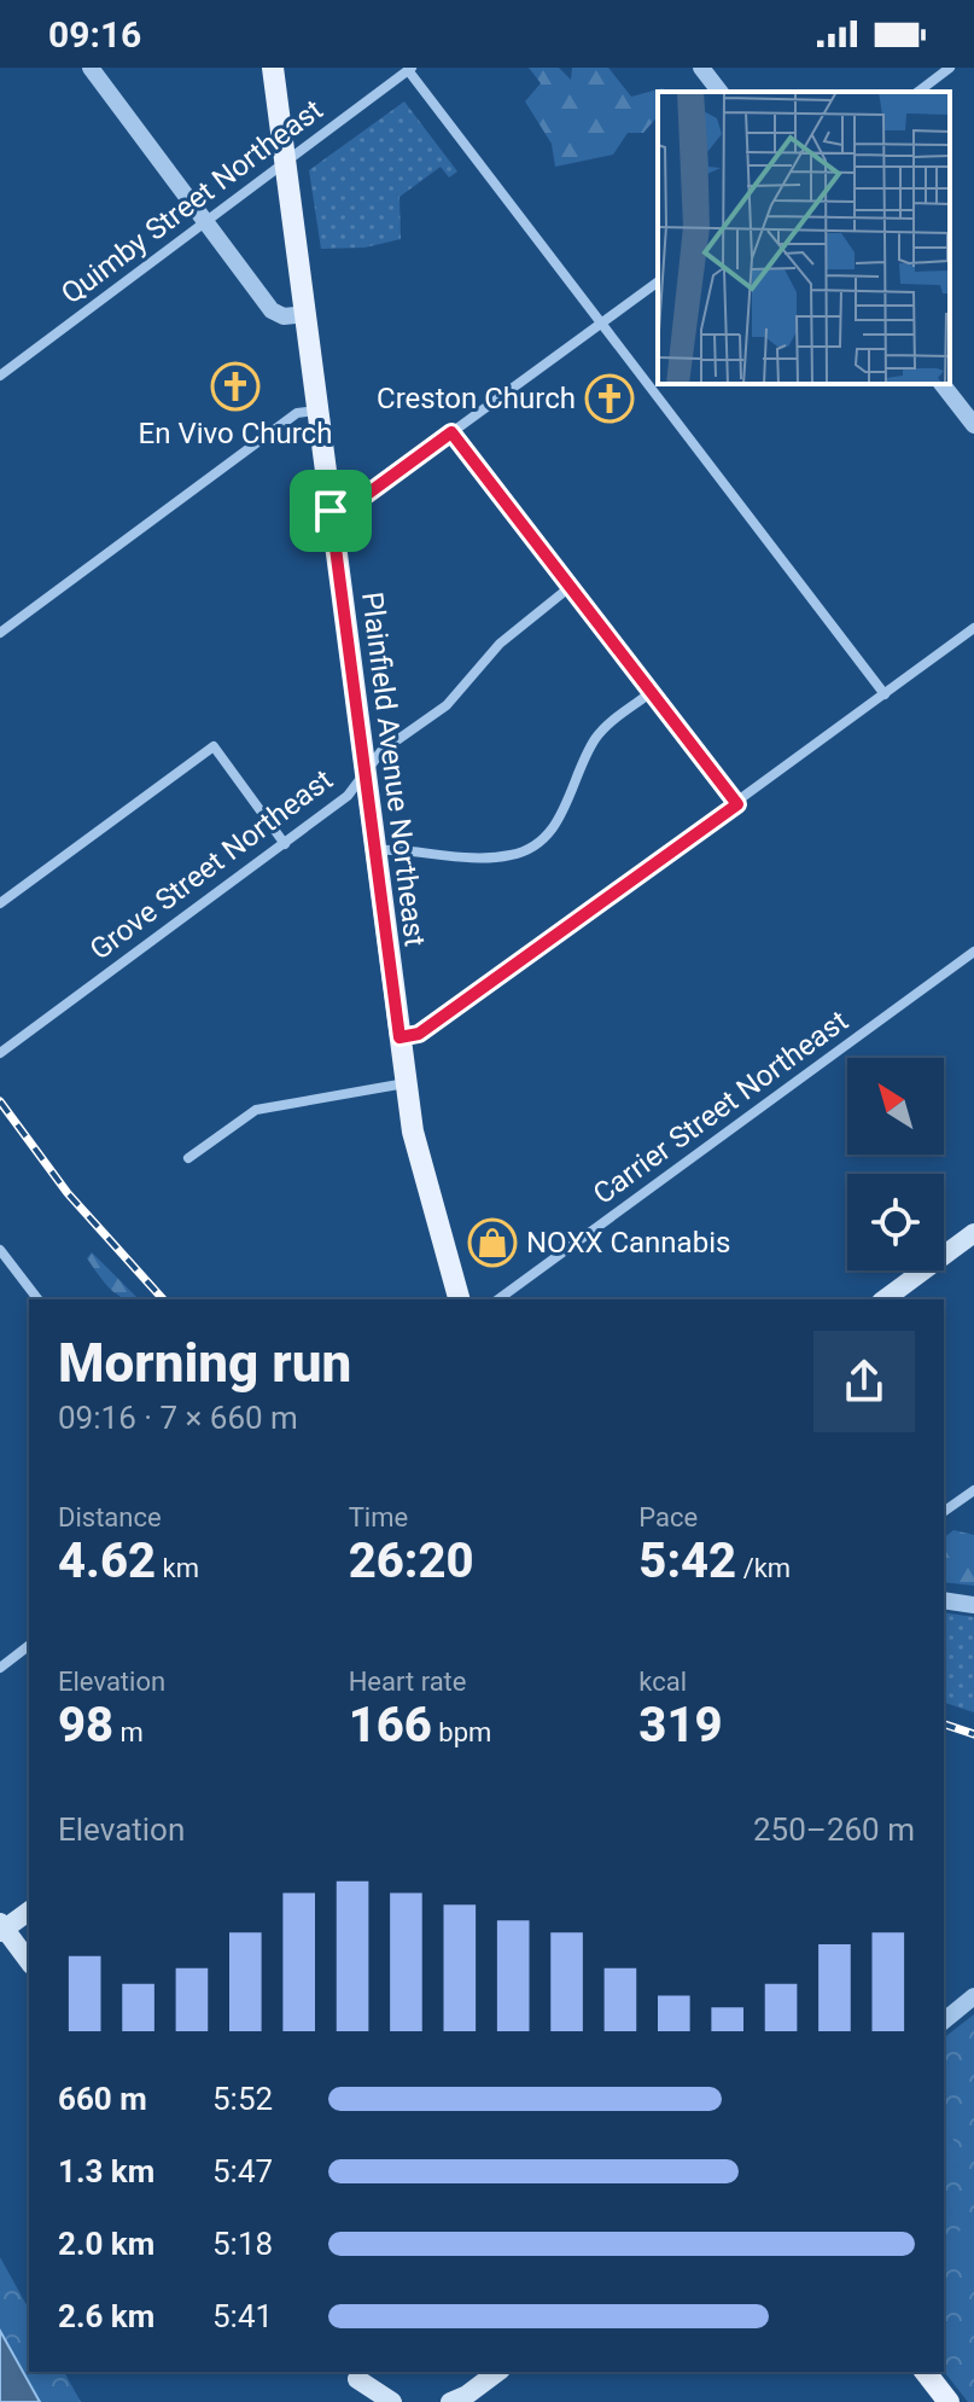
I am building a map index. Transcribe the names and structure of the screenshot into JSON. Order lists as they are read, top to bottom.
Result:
{
  "streets": {
    "main road": ["Plainfield Avenue Northeast"],
    "street": ["Quimby Street Northeast", "Grove Street Northeast", "Carrier Street Northeast"]
  },
  "crossings": [
    ["Quimby Street Northeast", "Plainfield Avenue Northeast"],
    ["Plainfield Avenue Northeast", "Grove Street Northeast"]
  ],
  "places": {
    "church": ["En Vivo Church", "Creston Church"],
    "shop": ["NOXX Cannabis"]
  },
  "north": "top left",
  "page": {
    "status": "09:16",
    "heading": ["Morning run", "09:16 · 7 × 660 m"],
    "stats": [
      ["Distance", "4.62 km"],
      ["Time", "26:20"],
      ["Pace", "5:42 /km"],
      ["Elevation", "98 m"],
      ["Heart rate", "166 bpm"],
      ["kcal", "319"]
    ],
    "chart": ["Elevation", "250–260 m"],
    "list": [
      {
        "name": "660 m",
        "note": "5:52"
      },
      {
        "name": "1.3 km",
        "note": "5:47"
      },
      {
        "name": "2.0 km",
        "note": "5:18"
      },
      {
        "name": "2.6 km",
        "note": "5:41"
      }
    ]
  }
}
